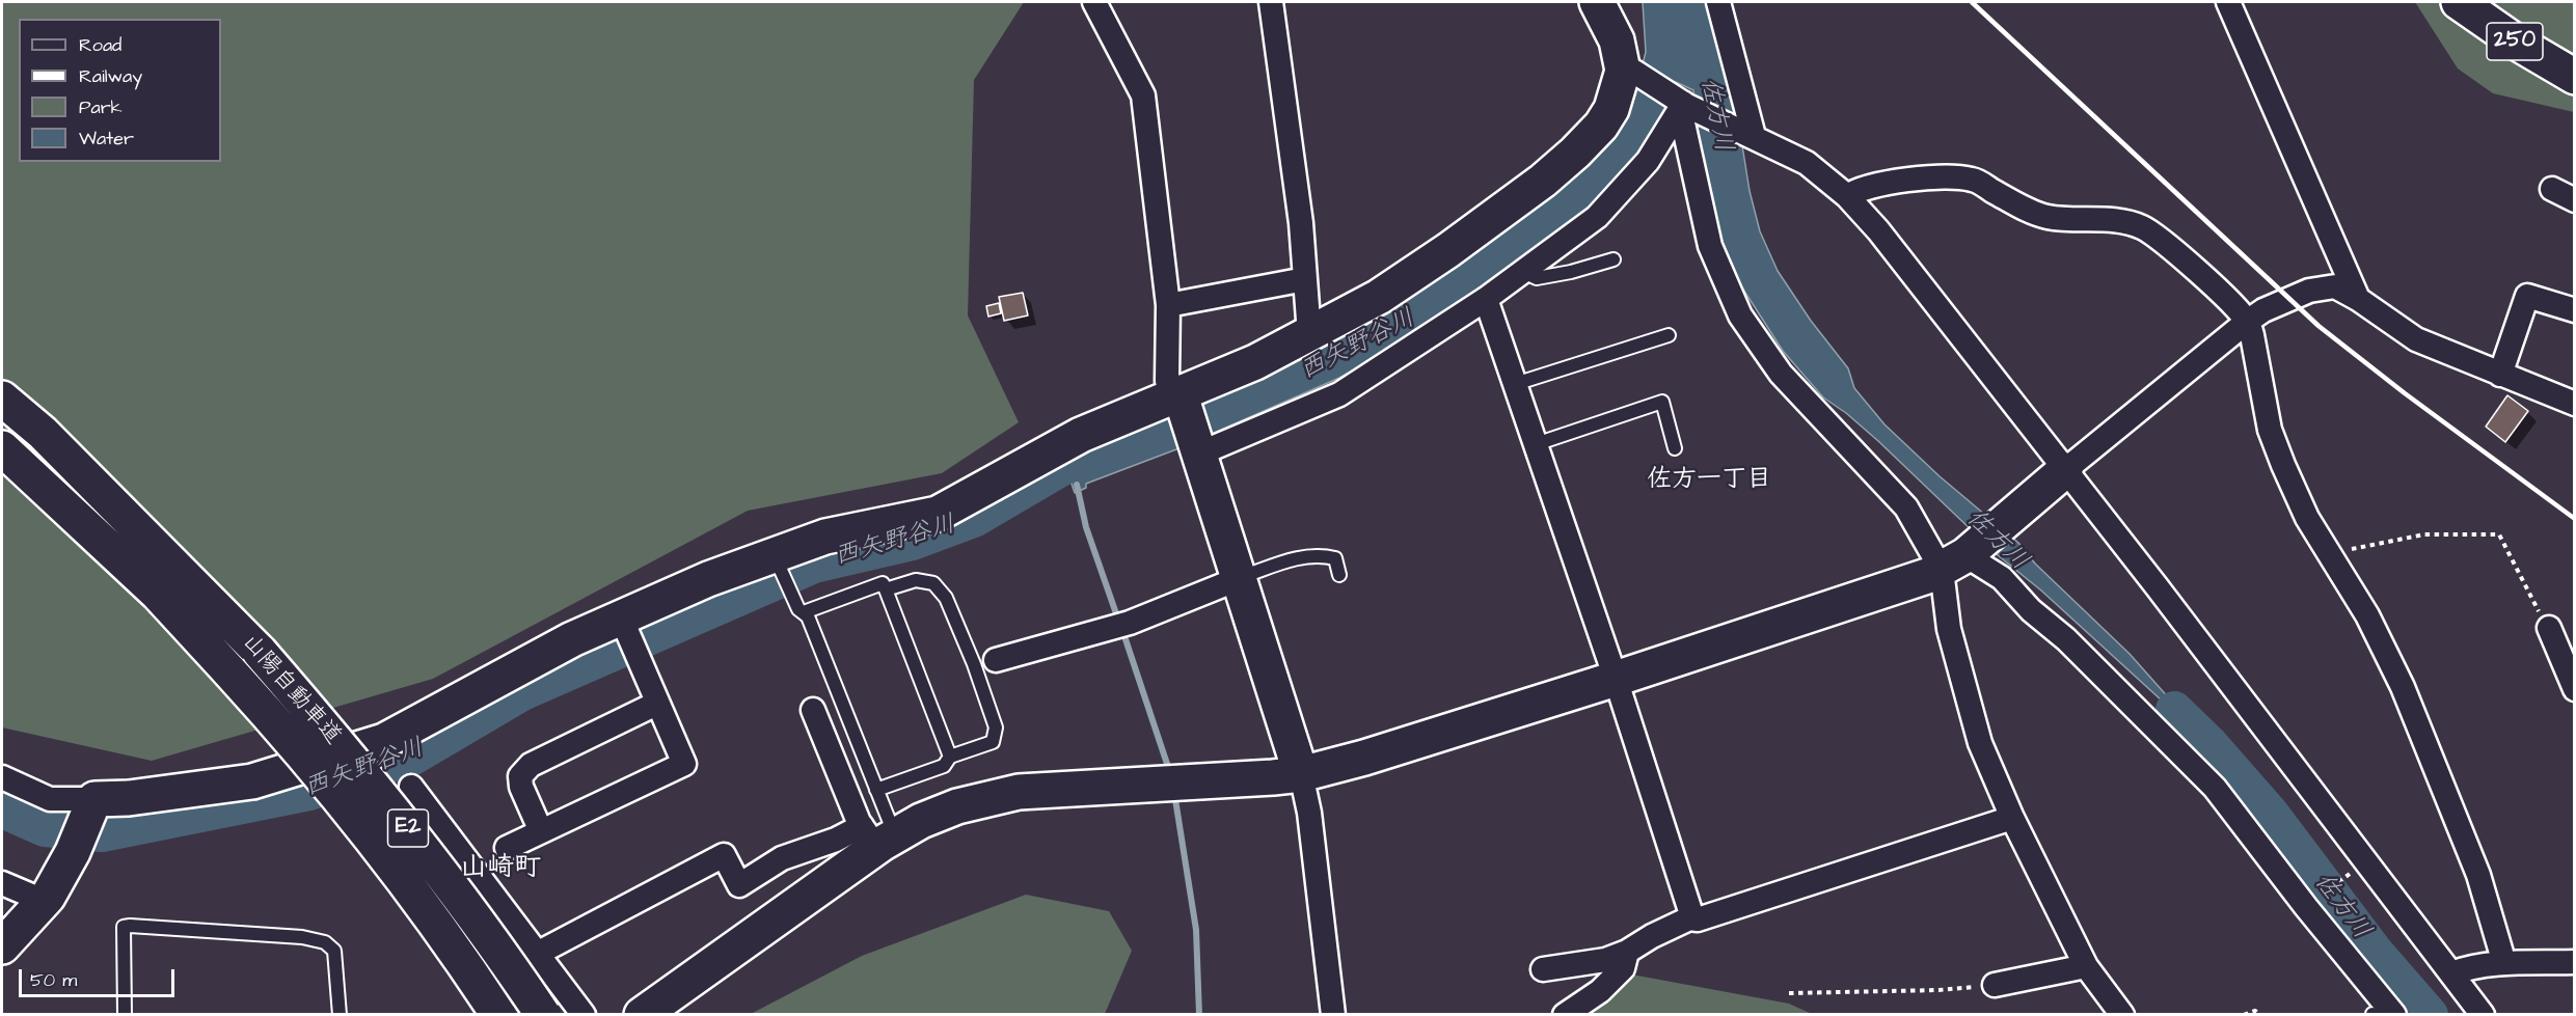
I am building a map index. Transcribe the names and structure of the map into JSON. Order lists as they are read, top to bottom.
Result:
{
  "streets": {
    "main road": ["250", "山陽自動車道", "E2"]
  },
  "districts": ["佐方一丁目", "山崎町"],
  "water": ["佐方川", "西矢野谷川"],
  "legend": [
    "Road",
    "Railway",
    "Park",
    "Water"
  ],
  "scale_bar": "50 m"
}
